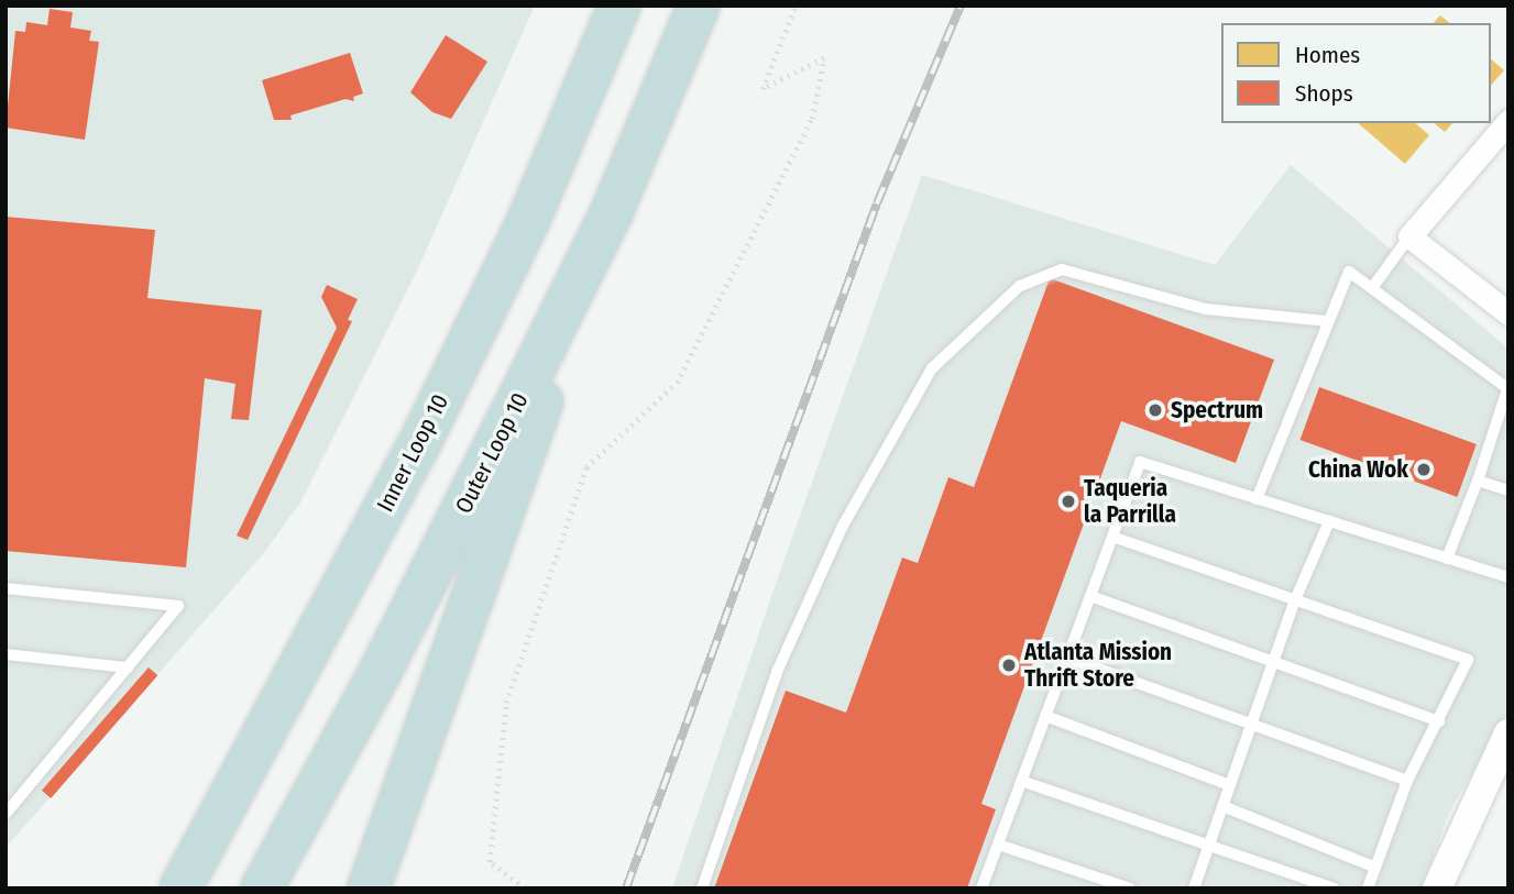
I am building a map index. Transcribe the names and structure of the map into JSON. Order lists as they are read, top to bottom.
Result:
{
  "streets": {
    "highway": ["Inner Loop 10", "Outer Loop 10"]
  },
  "places": [
    "Spectrum",
    "China Wok",
    "Taqueria la Parrilla",
    "Atlanta Mission Thrift Store"
  ],
  "legend": ["Homes", "Shops"]
}
